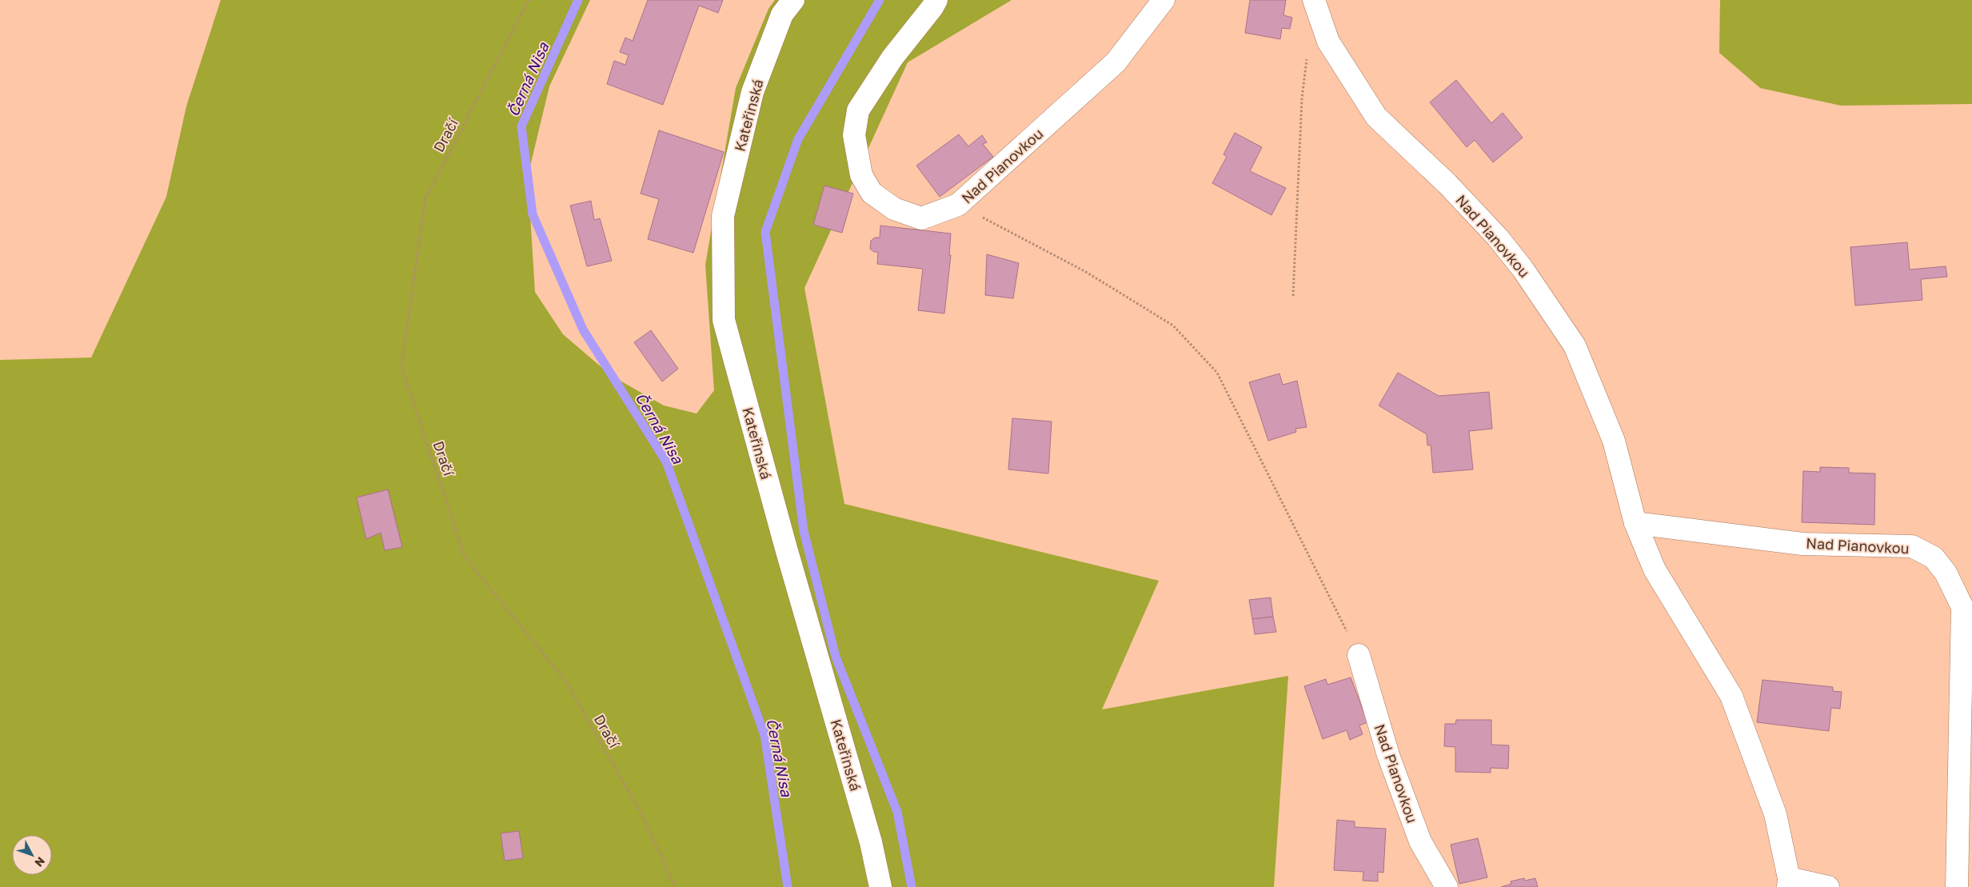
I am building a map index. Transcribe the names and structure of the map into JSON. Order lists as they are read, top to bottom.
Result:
{
  "streets": {
    "street": ["Kateřinská", "Nad Pianovkou"],
    "path": ["Dračí"]
  },
  "water": ["Černá Nisa"],
  "north": "bottom right"
}
